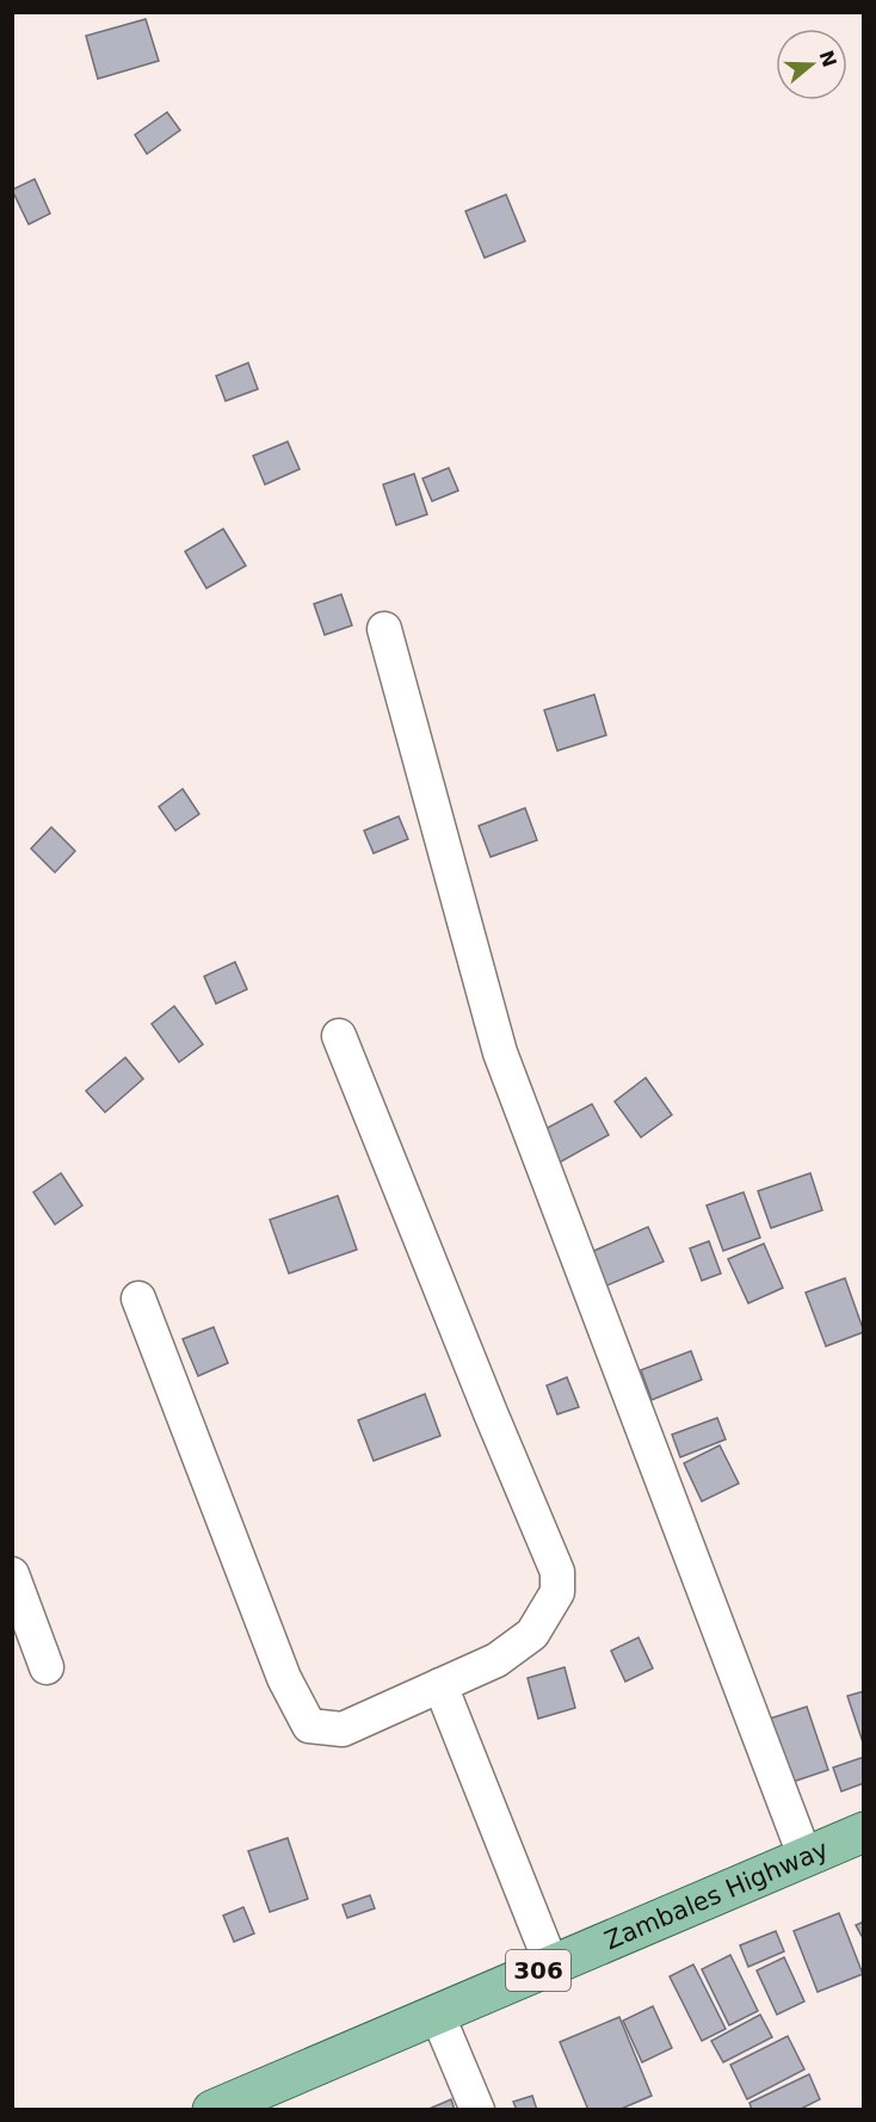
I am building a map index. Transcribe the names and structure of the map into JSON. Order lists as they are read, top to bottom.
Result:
{
  "streets": {
    "main road": ["Zambales Highway", "306"]
  },
  "north": "right"
}
